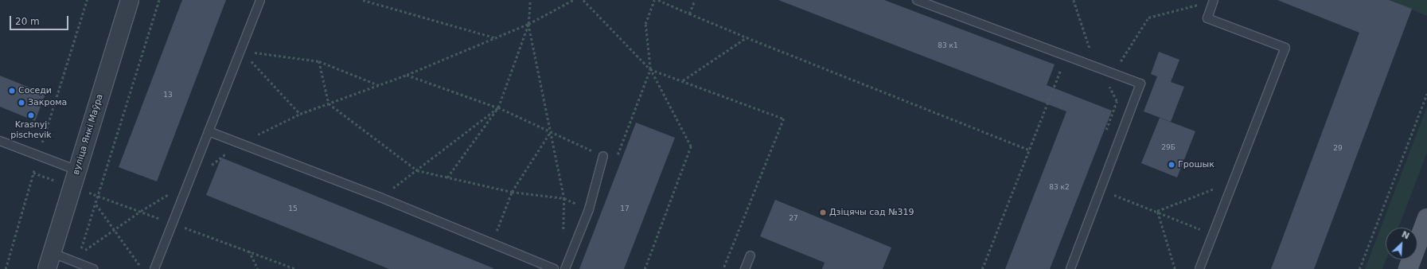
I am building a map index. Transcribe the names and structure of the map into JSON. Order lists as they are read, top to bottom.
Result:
{
  "streets": {
    "street": ["вуліца Янкі Маўра"]
  },
  "places": [
    "Соседи",
    "Закрома",
    "Krasnyj pischevik",
    "Грошык",
    "Дзіцячы сад №319"
  ],
  "house_numbers": [
    "83 к1",
    "13",
    "29Б",
    "29",
    "83 к2",
    "15",
    "17",
    "27"
  ],
  "scale_bar": "20 m",
  "north": "top right"
}
